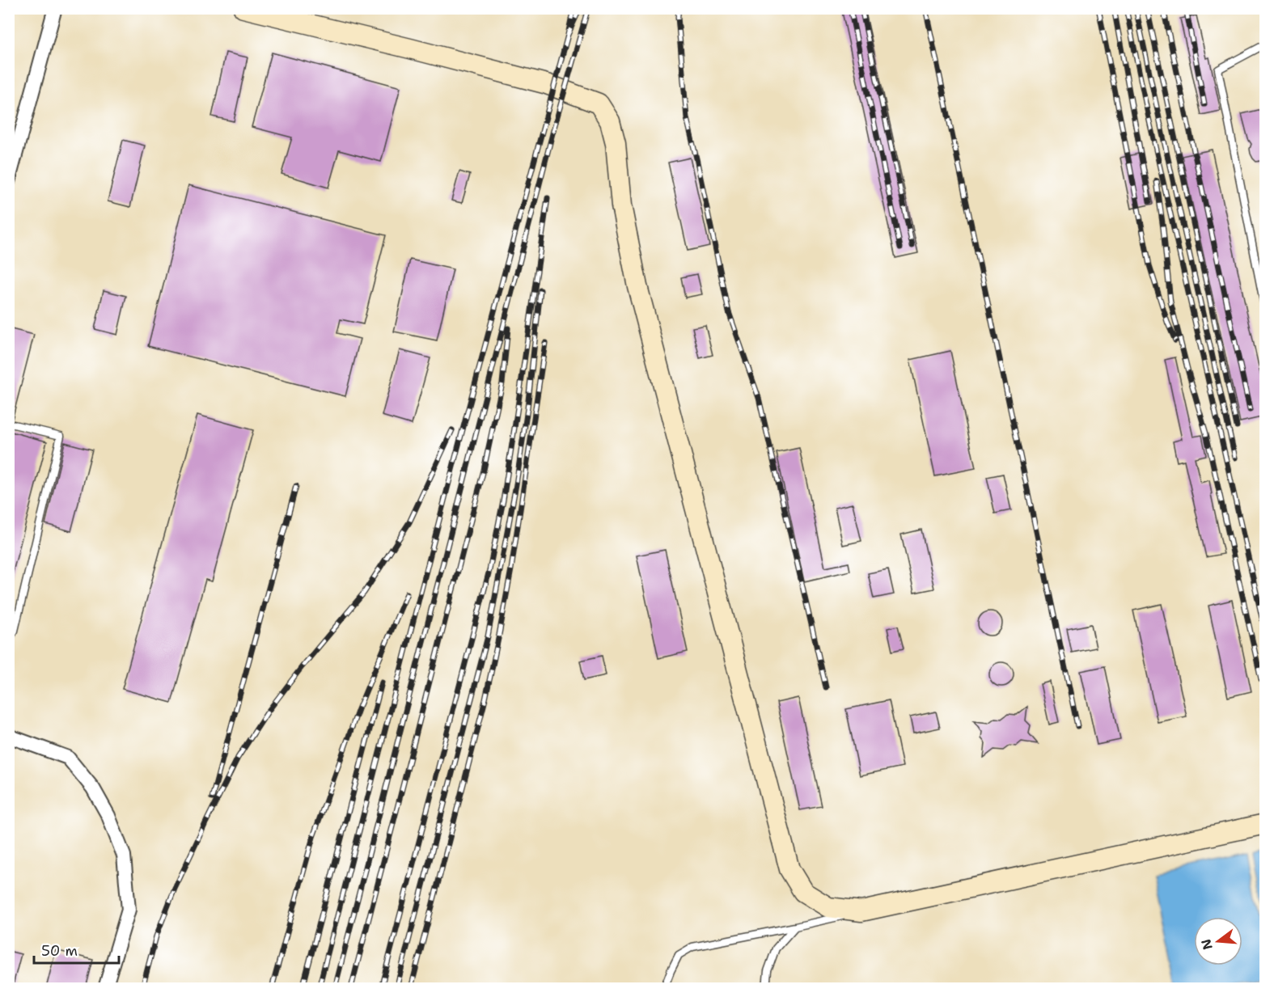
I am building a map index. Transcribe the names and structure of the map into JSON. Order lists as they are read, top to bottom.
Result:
{
  "scale_bar": "50 m",
  "north": "left"
}
